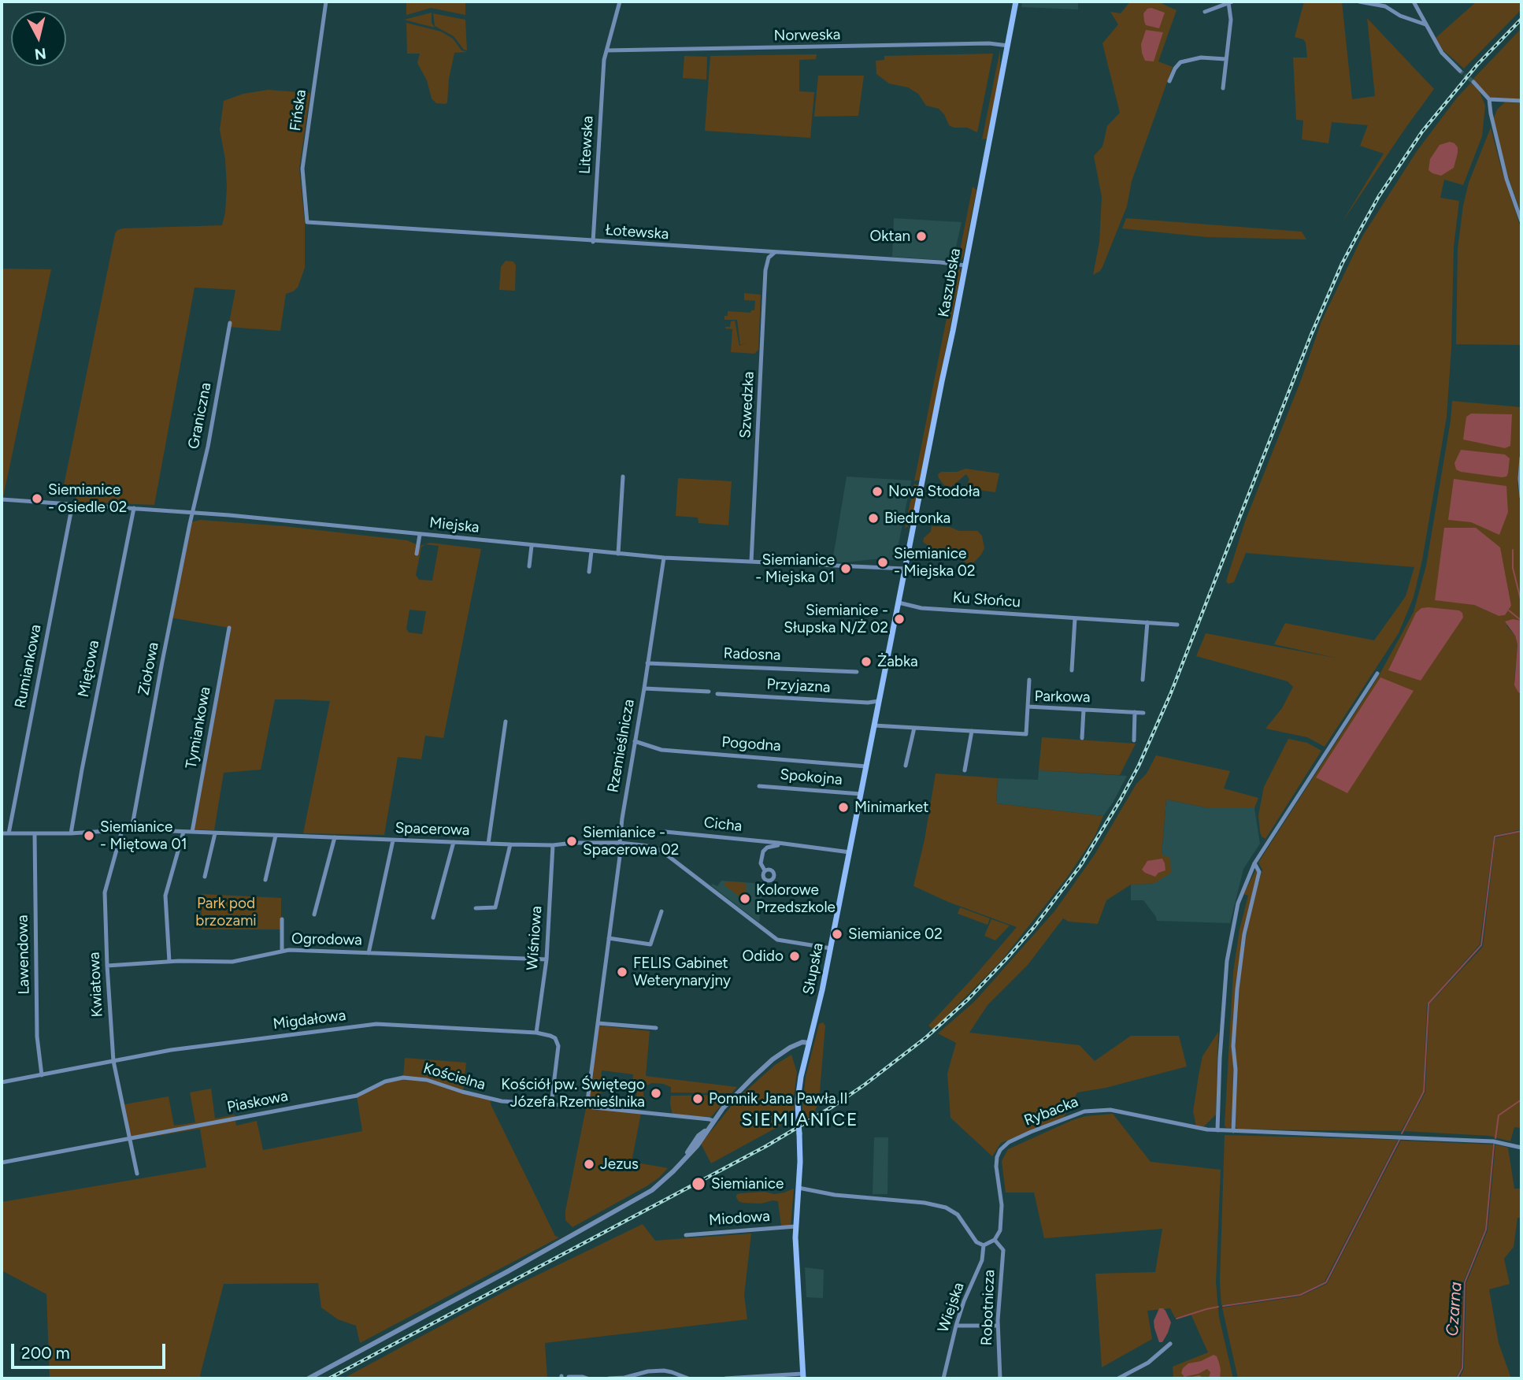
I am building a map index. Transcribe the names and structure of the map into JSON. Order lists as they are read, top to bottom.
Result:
{
  "streets": {
    "main road": ["Kaszubska", "Słupska"],
    "street": [
      "Norweska",
      "Fińska",
      "Litewska",
      "Łotewska",
      "Szwedzka",
      "Graniczna",
      "Miejska",
      "Ku Słońcu",
      "Radosna",
      "Rumiankowa",
      "Miętowa",
      "Ziołowa",
      "Przyjazna",
      "Parkowa",
      "Tymiankowa",
      "Pogodna",
      "Rzemieślnicza",
      "Spokojna",
      "Cicha",
      "Spacerowa",
      "Wiśniowa",
      "Ogrodowa",
      "Lawendowa",
      "Kwiatowa",
      "Migdałowa",
      "Kościelna",
      "Piaskowa",
      "Rybacka",
      "Miodowa",
      "Wiejska",
      "Robotnicza"
    ]
  },
  "crossings": [
    ["Norweska", "Litewska"],
    ["Norweska", "Kaszubska"],
    ["Fińska", "Łotewska"],
    ["Litewska", "Łotewska"],
    ["Łotewska", "Kaszubska"],
    ["Łotewska", "Szwedzka"],
    ["Kaszubska", "Miejska"],
    ["Kaszubska", "Słupska"],
    ["Szwedzka", "Miejska"],
    ["Graniczna", "Miejska"],
    ["Graniczna", "Ziołowa"],
    ["Miejska", "Rumiankowa"],
    ["Miejska", "Miętowa"],
    ["Miejska", "Ziołowa"],
    ["Miejska", "Rzemieślnicza"],
    ["Miejska", "Słupska"],
    ["Ku Słońcu", "Słupska"],
    ["Radosna", "Rzemieślnicza"],
    ["Rumiankowa", "Spacerowa"],
    ["Miętowa", "Spacerowa"],
    ["Ziołowa", "Spacerowa"],
    ["Przyjazna", "Słupska"],
    ["Parkowa", "Słupska"],
    ["Tymiankowa", "Spacerowa"],
    ["Pogodna", "Rzemieślnicza"],
    ["Pogodna", "Słupska"],
    ["Rzemieślnicza", "Spacerowa"],
    ["Rzemieślnicza", "Kościelna"],
    ["Spokojna", "Słupska"],
    ["Cicha", "Słupska"],
    ["Spacerowa", "Wiśniowa"],
    ["Spacerowa", "Lawendowa"],
    ["Spacerowa", "Słupska"],
    ["Spacerowa", "Kwiatowa"],
    ["Wiśniowa", "Ogrodowa"],
    ["Wiśniowa", "Migdałowa"],
    ["Ogrodowa", "Kwiatowa"],
    ["Lawendowa", "Migdałowa"],
    ["Słupska", "Miodowa"],
    ["Kwiatowa", "Migdałowa"],
    ["Kwiatowa", "Piaskowa"],
    ["Migdałowa", "Kościelna"],
    ["Kościelna", "Piaskowa"],
    ["Rybacka", "Robotnicza"]
  ],
  "districts": ["SIEMIANICE"],
  "water": ["Czarna"],
  "parks": ["Park pod brzozami"],
  "places": [
    "Oktan",
    "Nova Stodoła",
    "Siemianice - osiedle 02",
    "Biedronka",
    "Siemianice - Miejska 02",
    "Siemianice - Miejska 01",
    "Siemianice - Słupska N/Ż 02",
    "Żabka",
    "Minimarket",
    "Siemianice - Miętowa 01",
    "Siemianice - Spacerowa 02",
    "Kolorowe Przedszkole",
    "Siemianice 02",
    "Odido",
    "FELIS Gabinet Weterynaryjny",
    "Kościół pw. Świętego Józefa Rzemieślnika",
    "Pomnik Jana Pawła II",
    "Jezus",
    "Siemianice"
  ],
  "scale_bar": "200 m",
  "north": "bottom"
}
